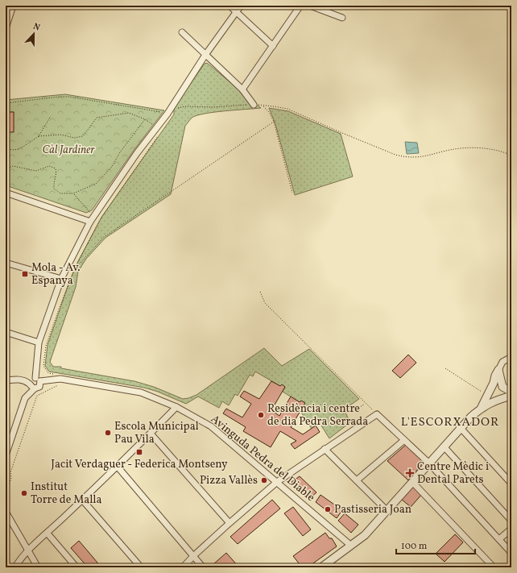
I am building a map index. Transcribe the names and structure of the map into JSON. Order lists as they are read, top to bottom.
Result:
{
  "streets": {
    "street": ["Avinguda Pedra del Diable"]
  },
  "districts": ["L'ESCORXADOR"],
  "parks": ["Càl Jardiner"],
  "places": {
    "transit": ["Mola - Av. Espanya", "Jacit Verdaguer - Federica Montseny"],
    "other": [
      "Residència i centre de dia Pedra Serrada",
      "Escola Municipal Pau Vila",
      "Pizza Vallès",
      "Institut Torre de Malla",
      "Pastisseria Joan"
    ],
    "health": ["Centre Mèdic i Dental Parets"]
  },
  "scale_bar": "100 m",
  "north": "top"
}
